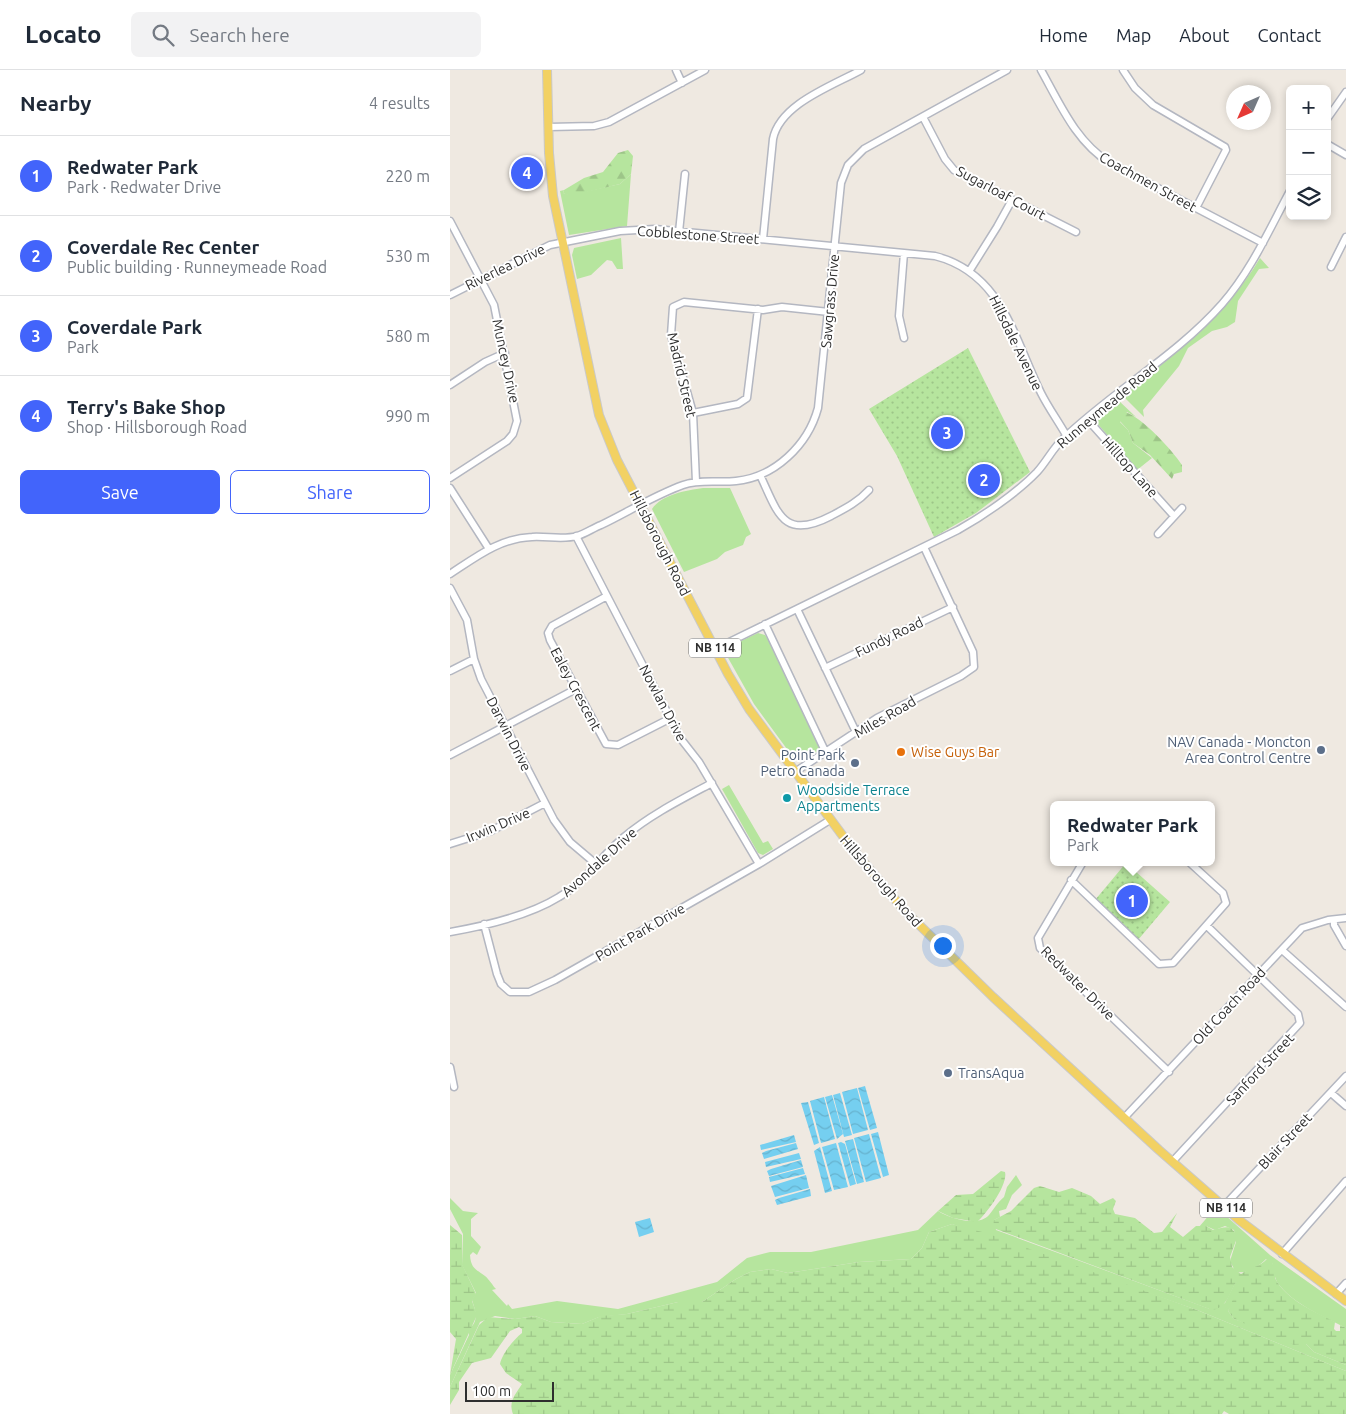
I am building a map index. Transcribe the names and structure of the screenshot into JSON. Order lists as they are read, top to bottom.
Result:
{
  "streets": {
    "main road": ["Hillsborough Road", "NB 114"],
    "street": [
      "Coachmen Street",
      "Sugarloaf Court",
      "Cobblestone Street",
      "Riverlea Drive",
      "Sawgrass Drive",
      "Hillsdale Avenue",
      "Muncey Drive",
      "Madrid Street",
      "Runneymeade Road",
      "Hilltop Lane",
      "Fundy Road",
      "Ealey Crescent",
      "Nowlan Drive",
      "Miles Road",
      "Darwin Drive",
      "Irwin Drive",
      "Avondale Drive",
      "Point Park Drive",
      "Redwater Drive",
      "Old Coach Road",
      "Sanford Street",
      "Blair Street"
    ]
  },
  "crossings": [
    ["Coachmen Street", "Runneymeade Road"],
    ["Sugarloaf Court", "Sawgrass Drive"],
    ["Cobblestone Street", "Riverlea Drive"],
    ["Cobblestone Street", "Sawgrass Drive"],
    ["Cobblestone Street", "Hillsdale Avenue"],
    ["Cobblestone Street", "Hillsborough Road"],
    ["Riverlea Drive", "Muncey Drive"],
    ["Riverlea Drive", "Hillsborough Road"],
    ["Sawgrass Drive", "Hillsdale Avenue"],
    ["Sawgrass Drive", "Madrid Street"],
    ["Sawgrass Drive", "Hillsborough Road"],
    ["Sawgrass Drive", "Nowlan Drive"],
    ["Hillsdale Avenue", "Runneymeade Road"],
    ["Runneymeade Road", "Hilltop Lane"],
    ["Runneymeade Road", "Hillsborough Road"],
    ["Hillsborough Road", "Miles Road"],
    ["Hillsborough Road", "Point Park Drive"],
    ["Hillsborough Road", "Old Coach Road"],
    ["Hillsborough Road", "Sanford Street"],
    ["Hillsborough Road", "Blair Street"],
    ["Fundy Road", "Miles Road"],
    ["Ealey Crescent", "Nowlan Drive"],
    ["Nowlan Drive", "Avondale Drive"],
    ["Nowlan Drive", "Point Park Drive"],
    ["Darwin Drive", "Irwin Drive"],
    ["Darwin Drive", "Avondale Drive"],
    ["Avondale Drive", "Point Park Drive"],
    ["Redwater Drive", "Old Coach Road"],
    ["Old Coach Road", "Sanford Street"]
  ],
  "places": [
    "NAV Canada - Moncton Area Control Centre",
    "Wise Guys Bar",
    "Point Park Petro Canada",
    "Woodside Terrace Appartments",
    "TransAqua"
  ],
  "scale_bar": "100 m",
  "north": "bottom left",
  "page": {
    "header": "Locato",
    "search": "Search here",
    "nav": [
      "Home",
      "Map",
      "About",
      "Contact"
    ],
    "heading": ["Nearby", "4 results"],
    "map_buttons": ["+", "−"],
    "list": [
      {
        "mark": "1",
        "name": "Redwater Park",
        "note": "Park · Redwater Drive",
        "value": "220 m"
      },
      {
        "mark": "2",
        "name": "Coverdale Rec Center",
        "note": "Public building · Runneymeade Road",
        "value": "530 m"
      },
      {
        "mark": "3",
        "name": "Coverdale Park",
        "note": "Park",
        "value": "580 m"
      },
      {
        "mark": "4",
        "name": "Terry's Bake Shop",
        "note": "Shop · Hillsborough Road",
        "value": "990 m"
      }
    ],
    "pins": [
      "4",
      "3",
      "2",
      "1"
    ],
    "buttons": ["Save", "Share"],
    "popup": ["Redwater Park", "Park"],
    "scale": "100 m"
  }
}
